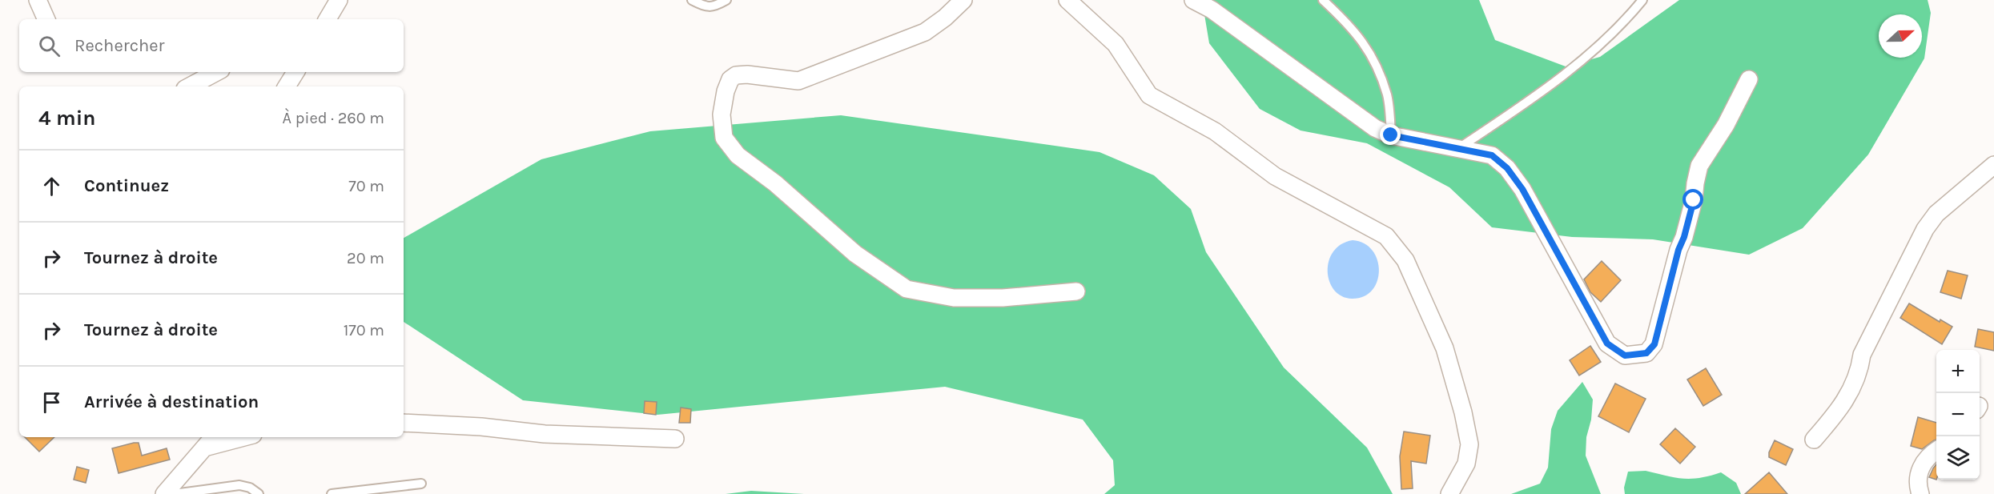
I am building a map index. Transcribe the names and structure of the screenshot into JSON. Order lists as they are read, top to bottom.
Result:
{
  "north": "right",
  "page": {
    "search": "Rechercher",
    "heading": ["4 min", "À pied · 260 m"],
    "list": [
      ["Continuez", "70 m"],
      ["Tournez à droite", "20 m"],
      ["Tournez à droite", "170 m"],
      "Arrivée à destination"
    ],
    "map_buttons": ["+", "−"]
  }
}
